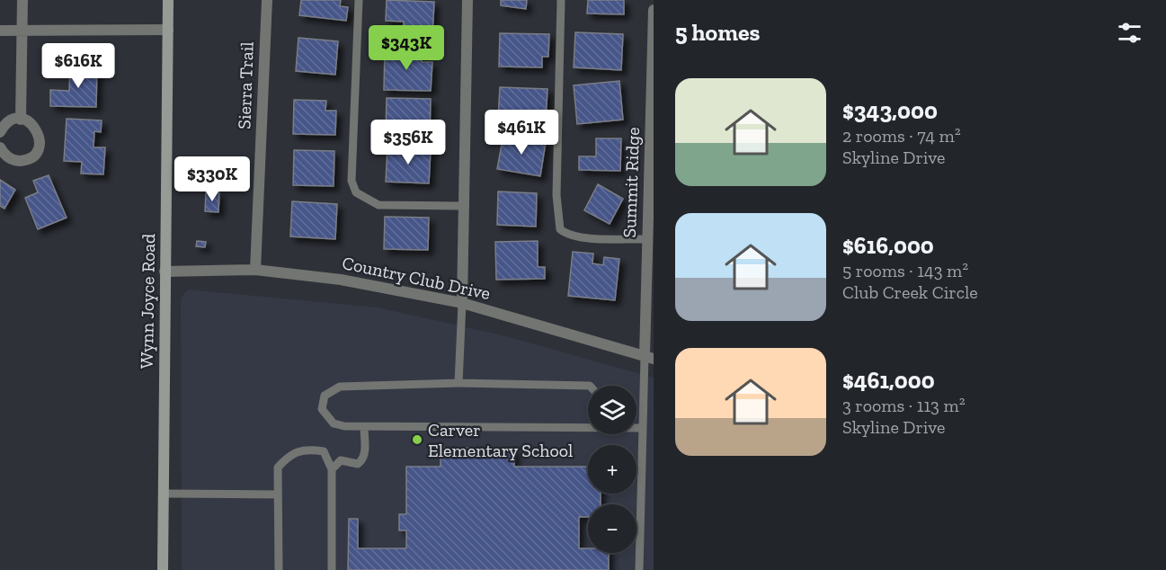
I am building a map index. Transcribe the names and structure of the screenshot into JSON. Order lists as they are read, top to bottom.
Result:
{
  "streets": {
    "street": [
      "Sierra Trail",
      "Summit Ridge",
      "Country Club Drive",
      "Wynn Joyce Road"
    ]
  },
  "crossings": [
    ["Sierra Trail", "Country Club Drive"],
    ["Summit Ridge", "Country Club Drive"],
    ["Country Club Drive", "Wynn Joyce Road"]
  ],
  "places": ["Carver Elementary School"],
  "page": {
    "heading": "5 homes",
    "price": [
      "$343K",
      "$616K",
      "$461K",
      "$356K",
      "$330K"
    ],
    "list": [
      {
        "name": "$343,000",
        "note": "2 rooms · 74 m² · Skyline Drive"
      },
      {
        "name": "$616,000",
        "note": "5 rooms · 143 m² · Club Creek Circle"
      },
      {
        "name": "$461,000",
        "note": "3 rooms · 113 m² · Skyline Drive"
      }
    ],
    "map_buttons": ["+", "−"]
  }
}
